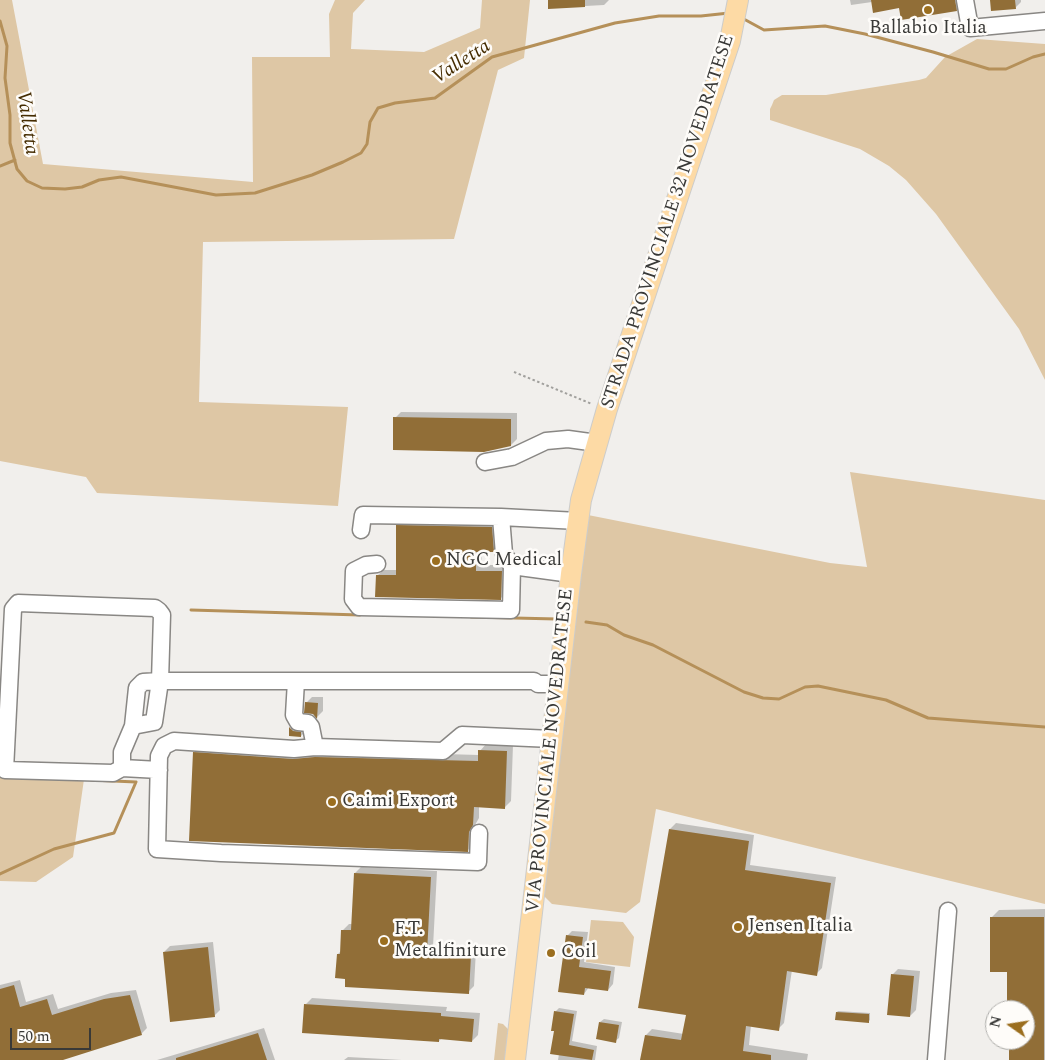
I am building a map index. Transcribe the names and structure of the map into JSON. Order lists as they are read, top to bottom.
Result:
{
  "streets": {
    "main road": ["STRADA PROVINCIALE 32 NOVEDRATESE", "VIA PROVINCIALE NOVEDRATESE"]
  },
  "crossings": [
    ["STRADA PROVINCIALE 32 NOVEDRATESE", "VIA PROVINCIALE NOVEDRATESE"]
  ],
  "water": ["Valletta"],
  "places": [
    "Ballabio Italia",
    "NGC Medical",
    "Caimi Export",
    "Jensen Italia",
    "F.T. Metalfiniture",
    "Coil"
  ],
  "scale_bar": "50 m",
  "north": "left"
}
